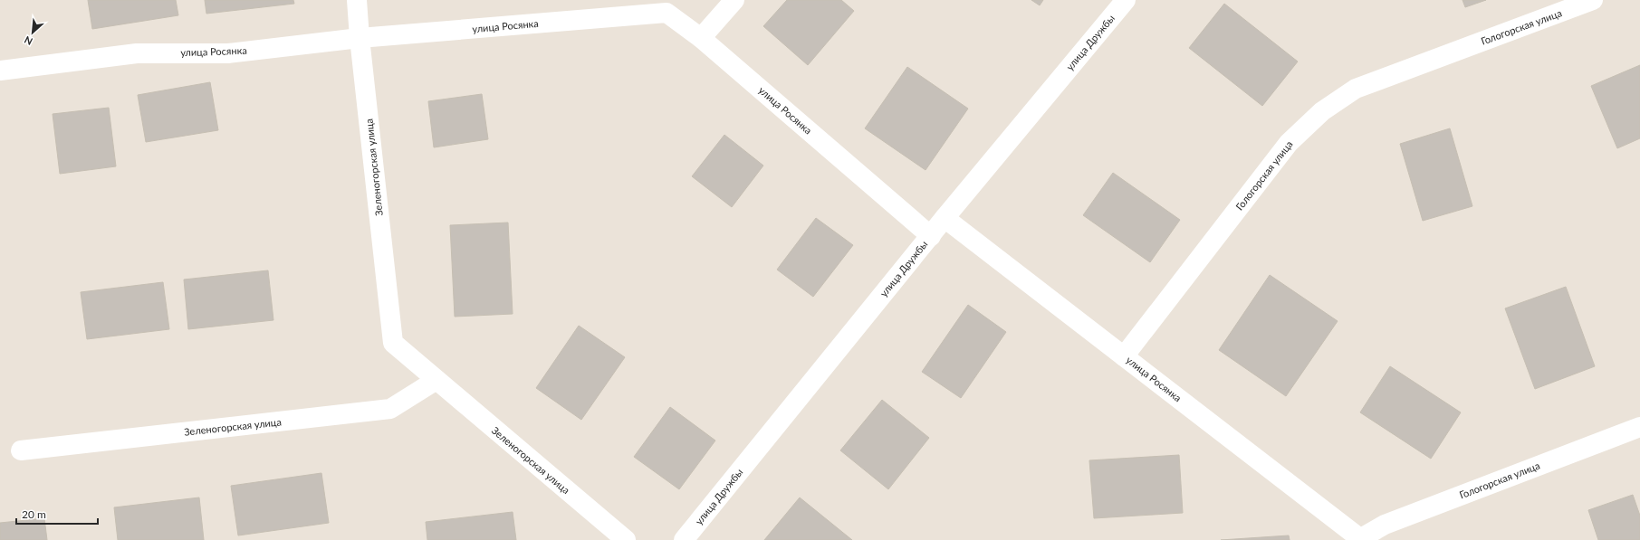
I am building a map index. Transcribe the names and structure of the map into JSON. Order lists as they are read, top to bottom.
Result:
{
  "streets": {
    "street": [
      "улица Росянка",
      "Гологорская улица",
      "улица Дружбы",
      "Зеленогорская улица"
    ]
  },
  "crossings": [
    ["улица Росянка", "Гологорская улица"],
    ["улица Росянка", "улица Дружбы"],
    ["улица Росянка", "Зеленогорская улица"]
  ],
  "scale_bar": "20 m",
  "north": "bottom left"
}
